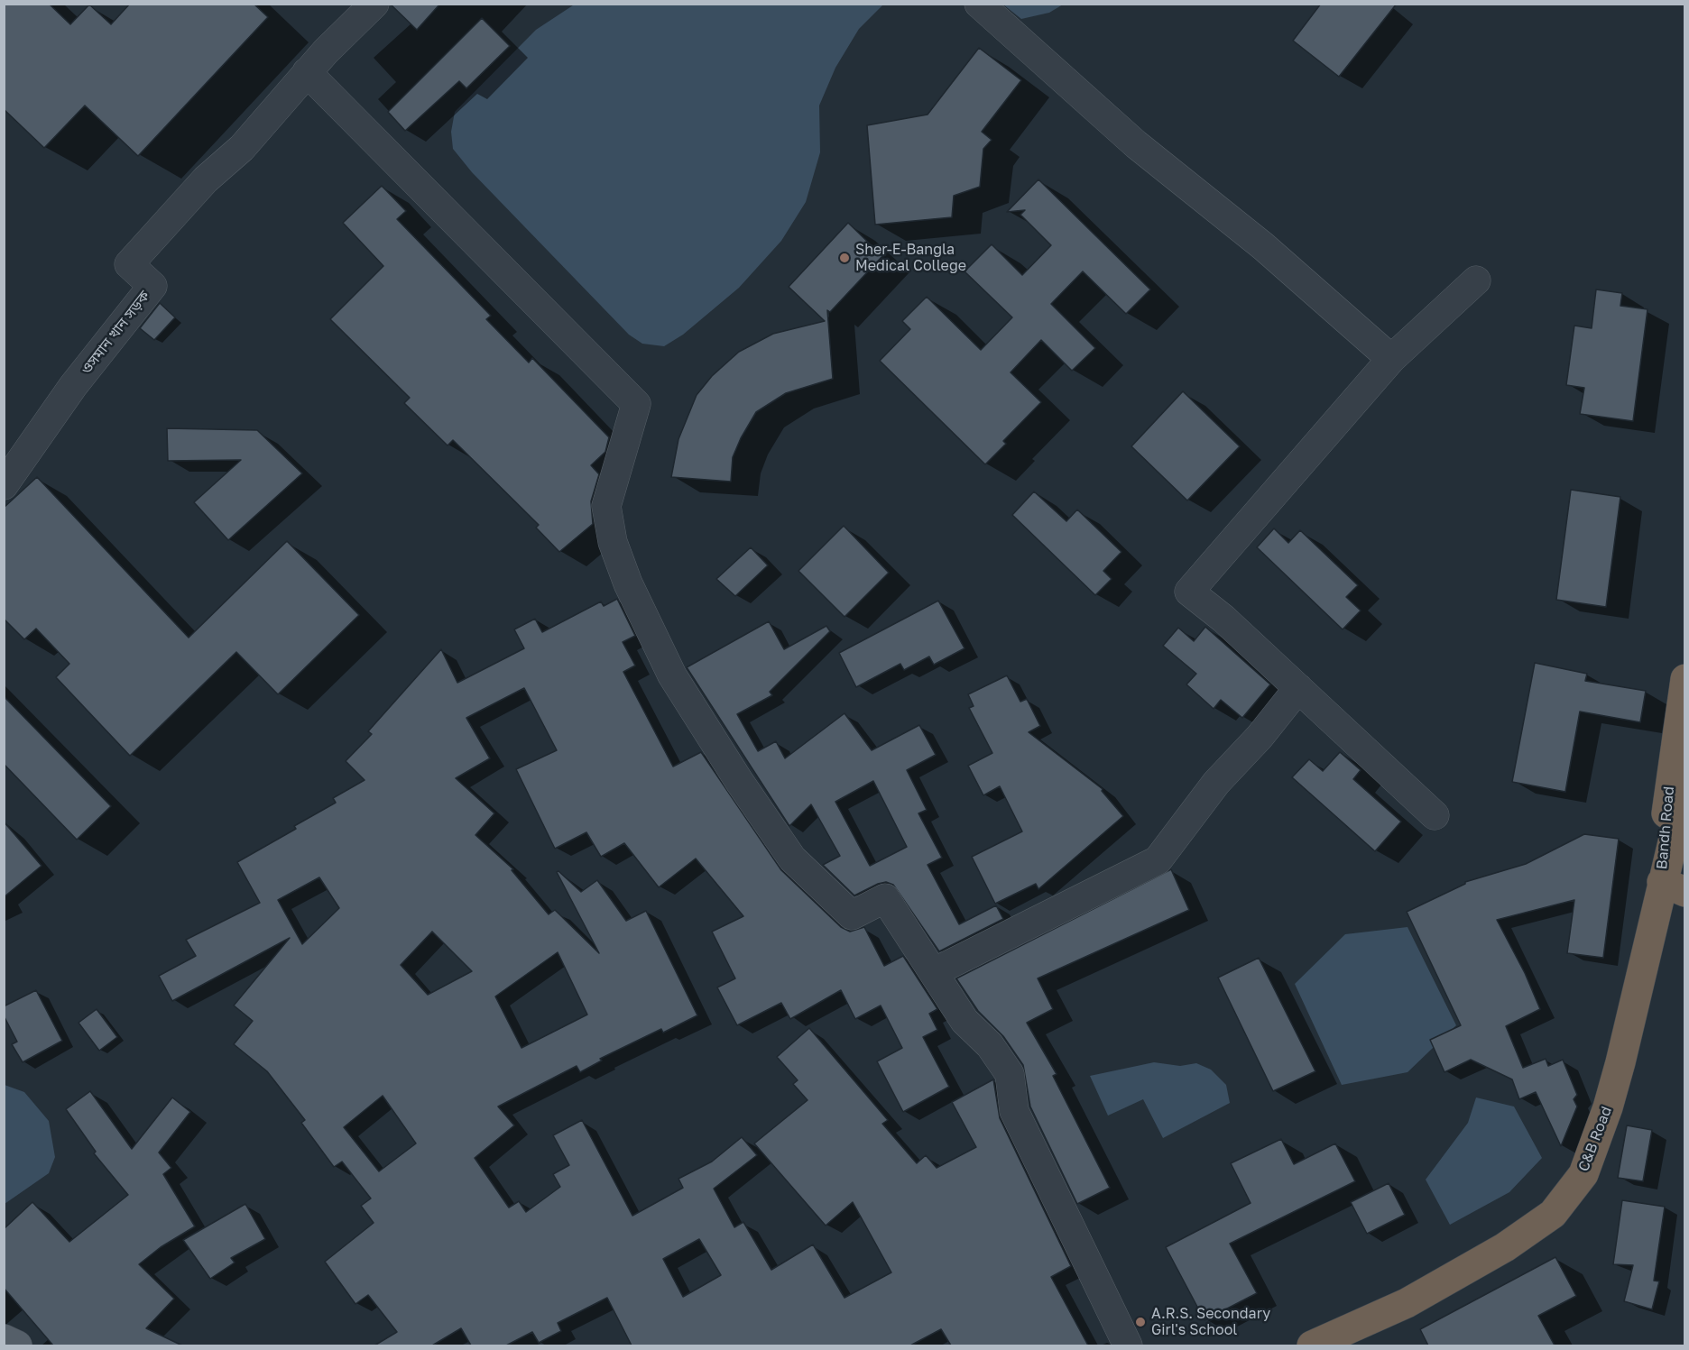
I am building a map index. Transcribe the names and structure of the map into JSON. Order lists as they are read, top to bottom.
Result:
{
  "streets": {
    "highway": ["Bandh Road", "C&B Road"],
    "street": ["ওসমান খান সড়ক"]
  },
  "crossings": [
    ["Bandh Road", "C&B Road"]
  ],
  "places": ["Sher-E-Bangla Medical College", "A.R.S. Secondary Girl's School"]
}
